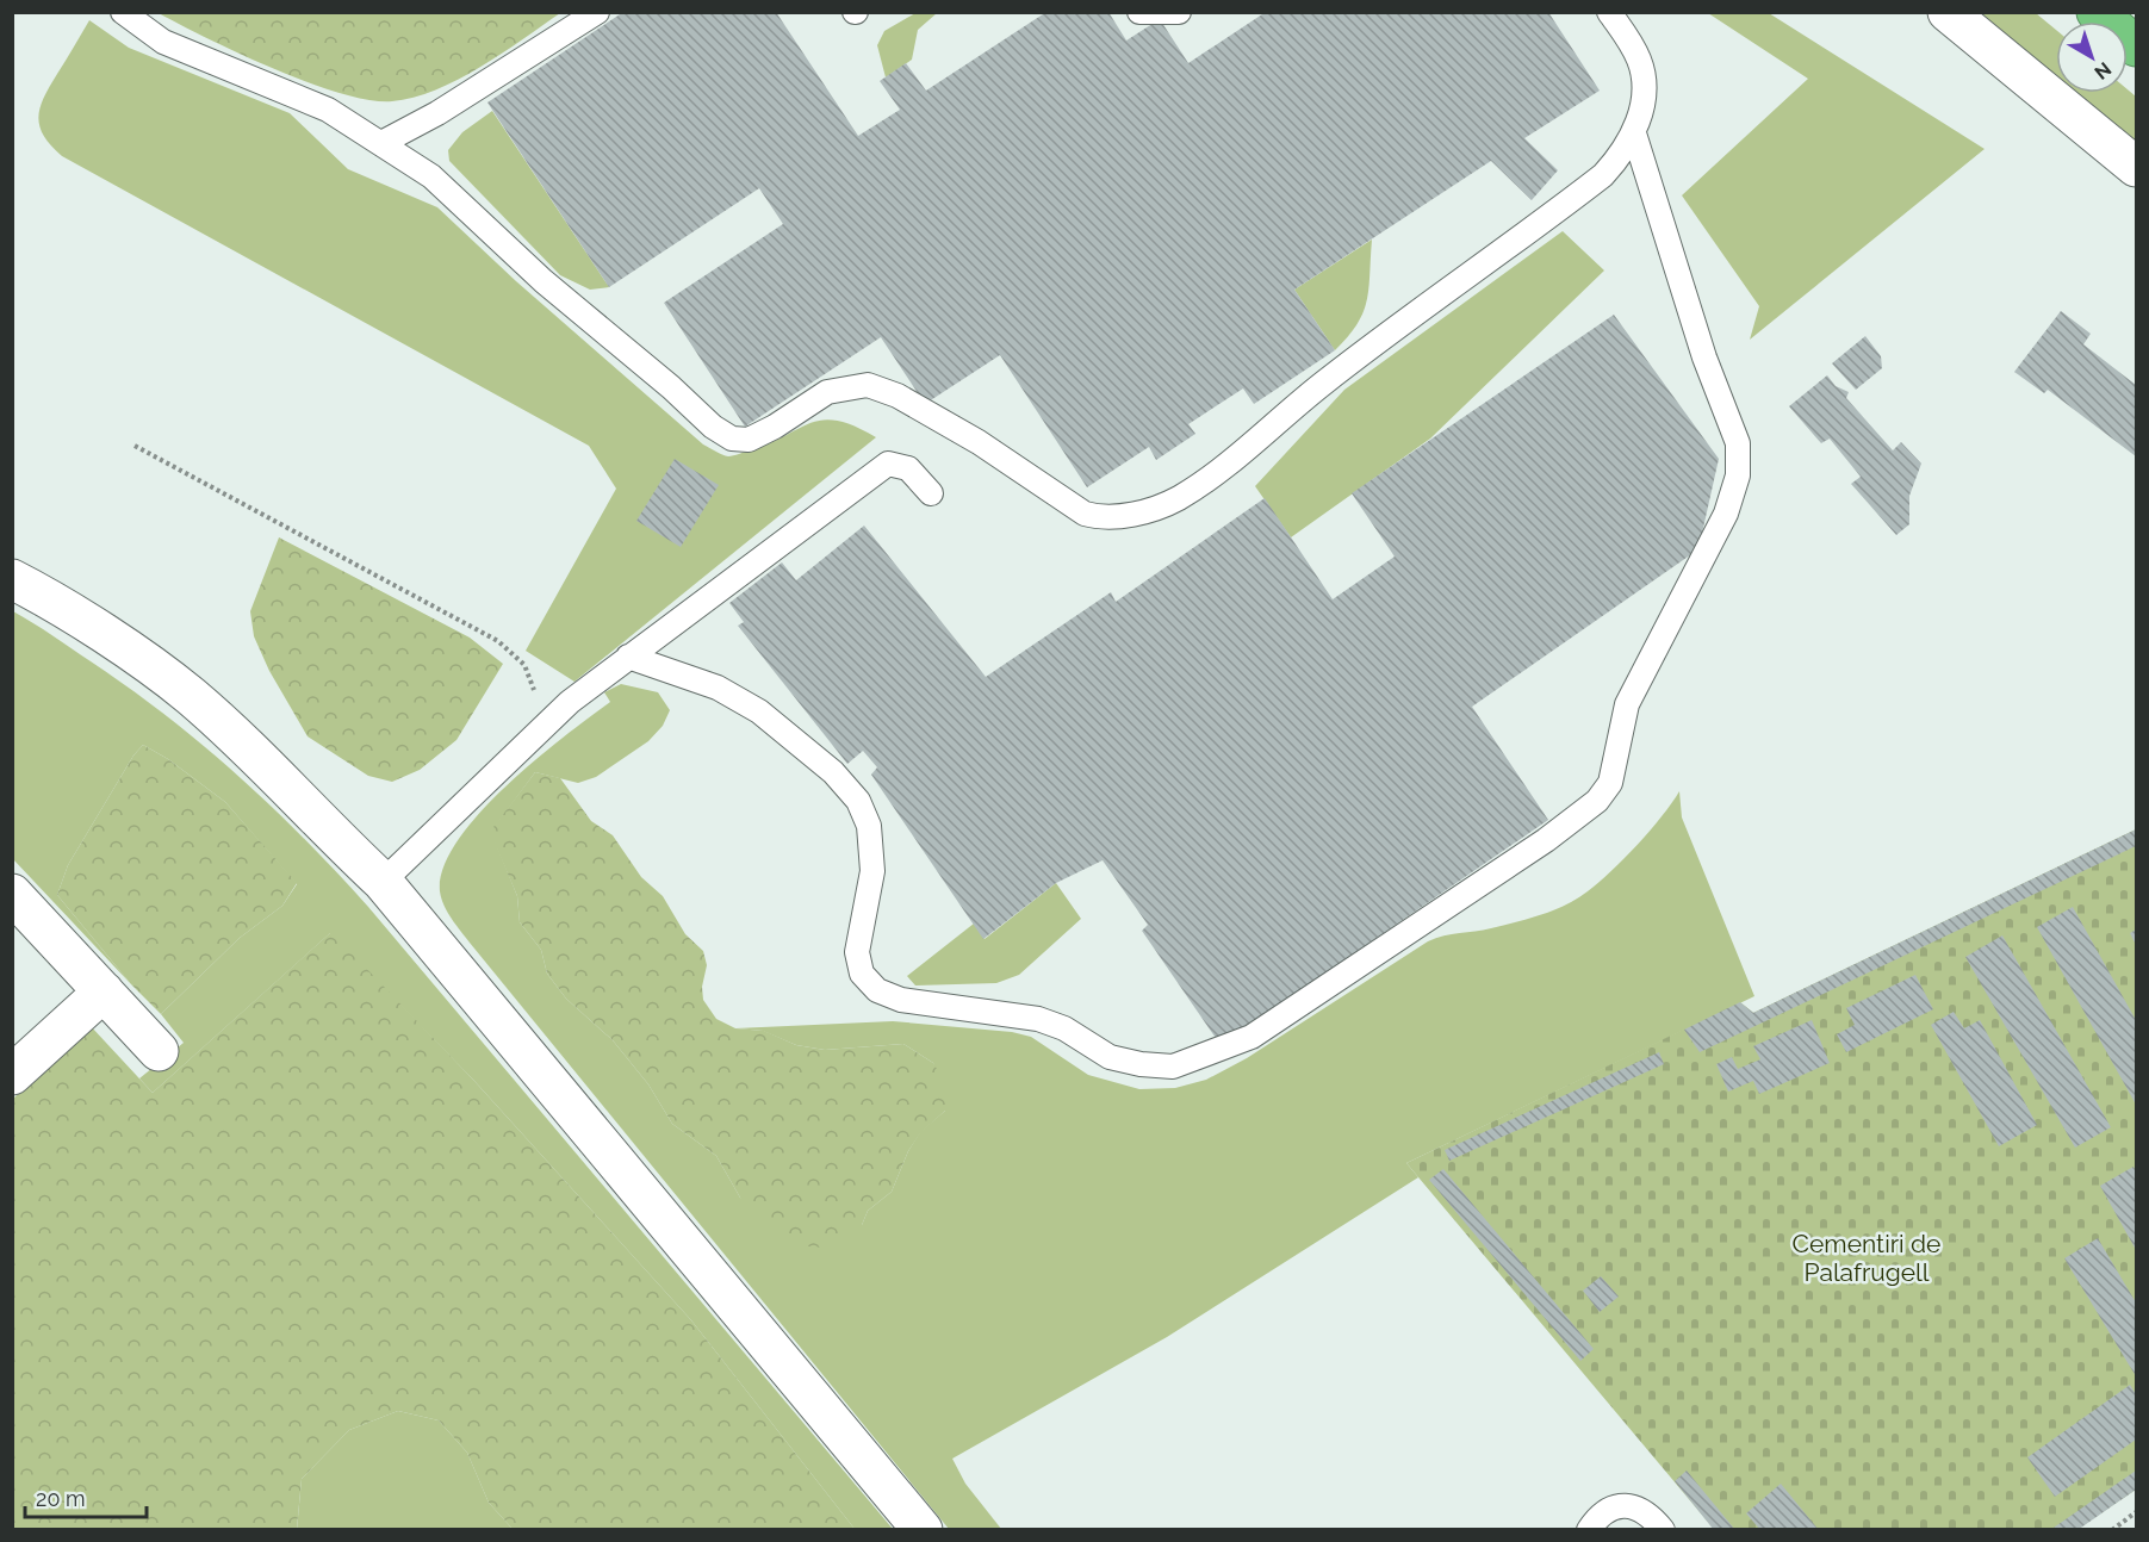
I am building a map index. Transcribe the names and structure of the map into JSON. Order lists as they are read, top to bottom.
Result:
{
  "parks": ["Cementiri de Palafrugell"],
  "scale_bar": "20 m",
  "north": "bottom right"
}
